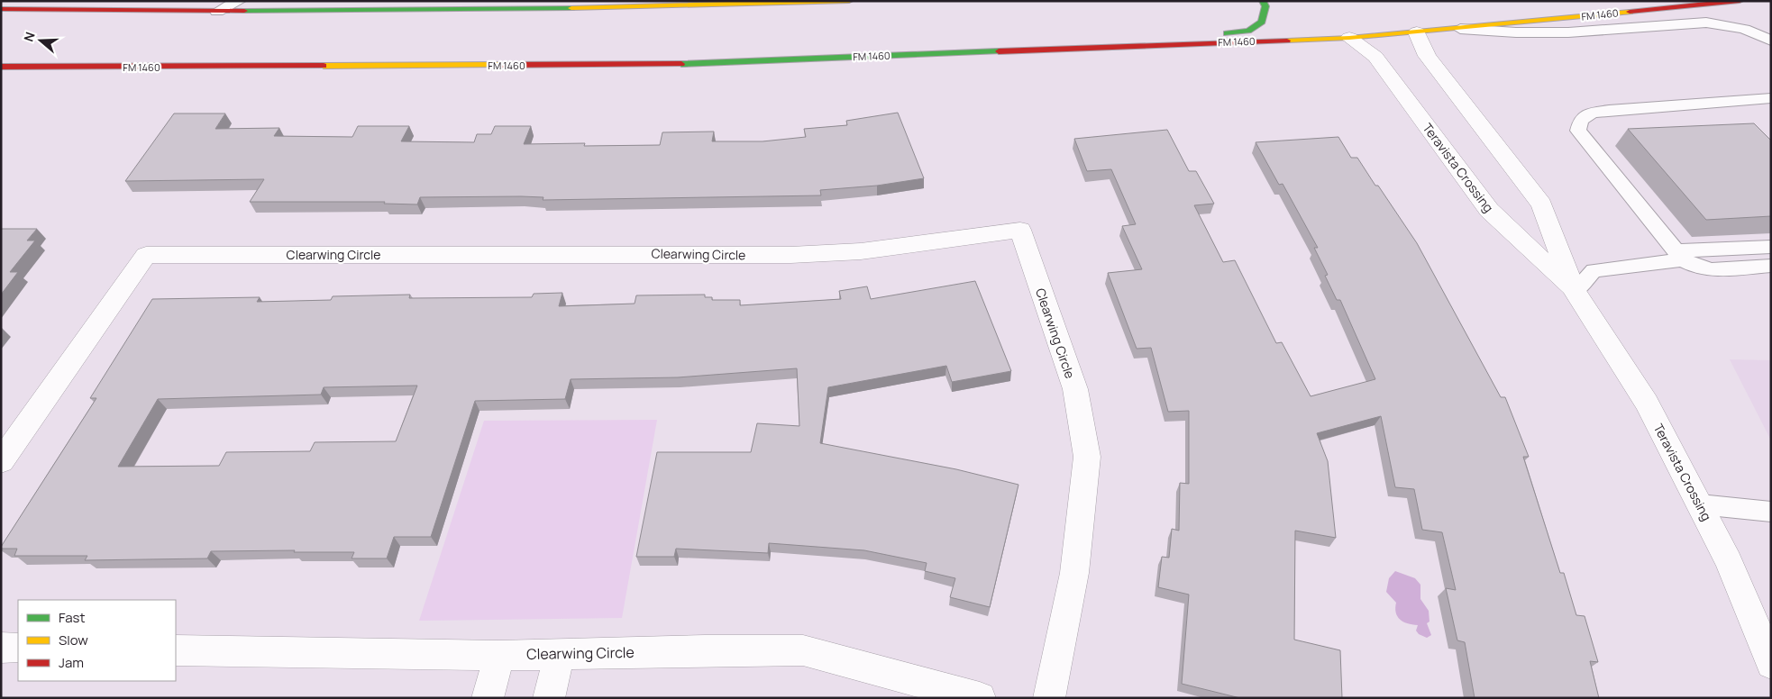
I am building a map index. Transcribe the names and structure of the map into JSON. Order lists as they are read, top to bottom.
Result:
{
  "streets": {
    "main road": ["FM 1460"],
    "street": ["Teravista Crossing", "Clearwing Circle"]
  },
  "crossings": [
    ["FM 1460", "Teravista Crossing"]
  ],
  "legend": ["Fast", "Slow", "Jam"],
  "north": "left"
}
